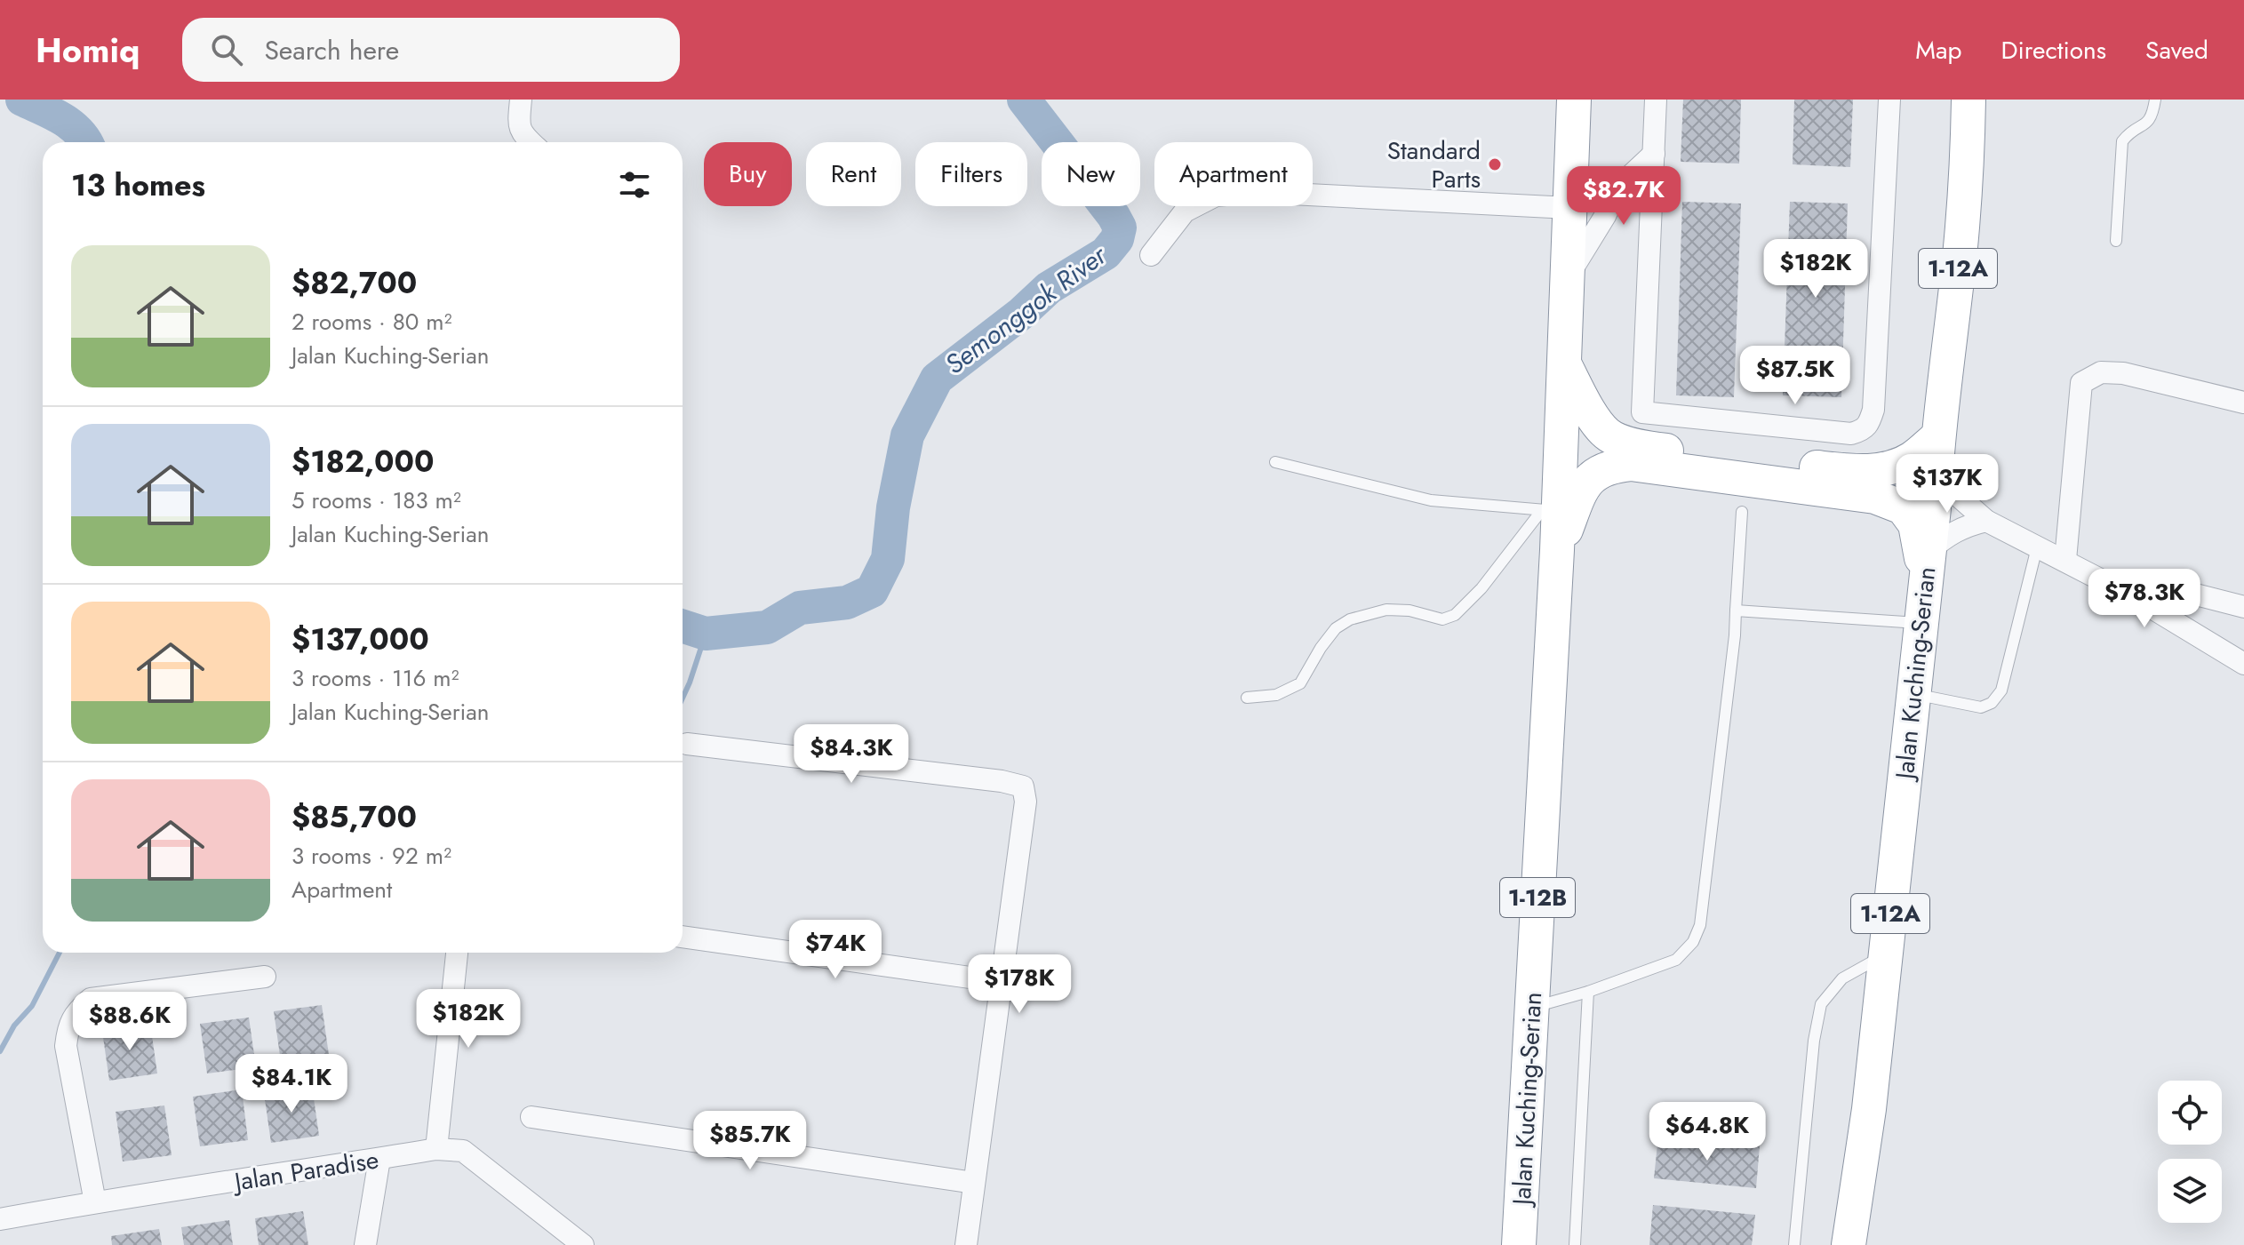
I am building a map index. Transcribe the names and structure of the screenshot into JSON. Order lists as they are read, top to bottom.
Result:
{
  "streets": {
    "highway": ["1-12A", "Jalan Kuching-Serian", "1-12B"],
    "street": ["Jalan Paradise"]
  },
  "water": ["Semonggok River"],
  "places": ["Standard Parts"],
  "page": {
    "header": "Homiq",
    "search": "Search here",
    "nav": ["Map", "Directions", "Saved"],
    "chip": [
      "Buy",
      "Rent",
      "Filters",
      "New",
      "Apartment"
    ],
    "heading": "13 homes",
    "price": [
      "$82.7K",
      "$182K",
      "$87.5K",
      "$137K",
      "$78.3K",
      "$84.3K",
      "$74K",
      "$178K",
      "$182K",
      "$88.6K",
      "$84.1K",
      "$64.8K",
      "$85.7K"
    ],
    "list": [
      {
        "name": "$82,700",
        "note": "2 rooms · 80 m² · Jalan Kuching-Serian"
      },
      {
        "name": "$182,000",
        "note": "5 rooms · 183 m² · Jalan Kuching-Serian"
      },
      {
        "name": "$137,000",
        "note": "3 rooms · 116 m² · Jalan Kuching-Serian"
      },
      {
        "name": "$85,700",
        "note": "3 rooms · 92 m² · Apartment"
      }
    ]
  }
}
